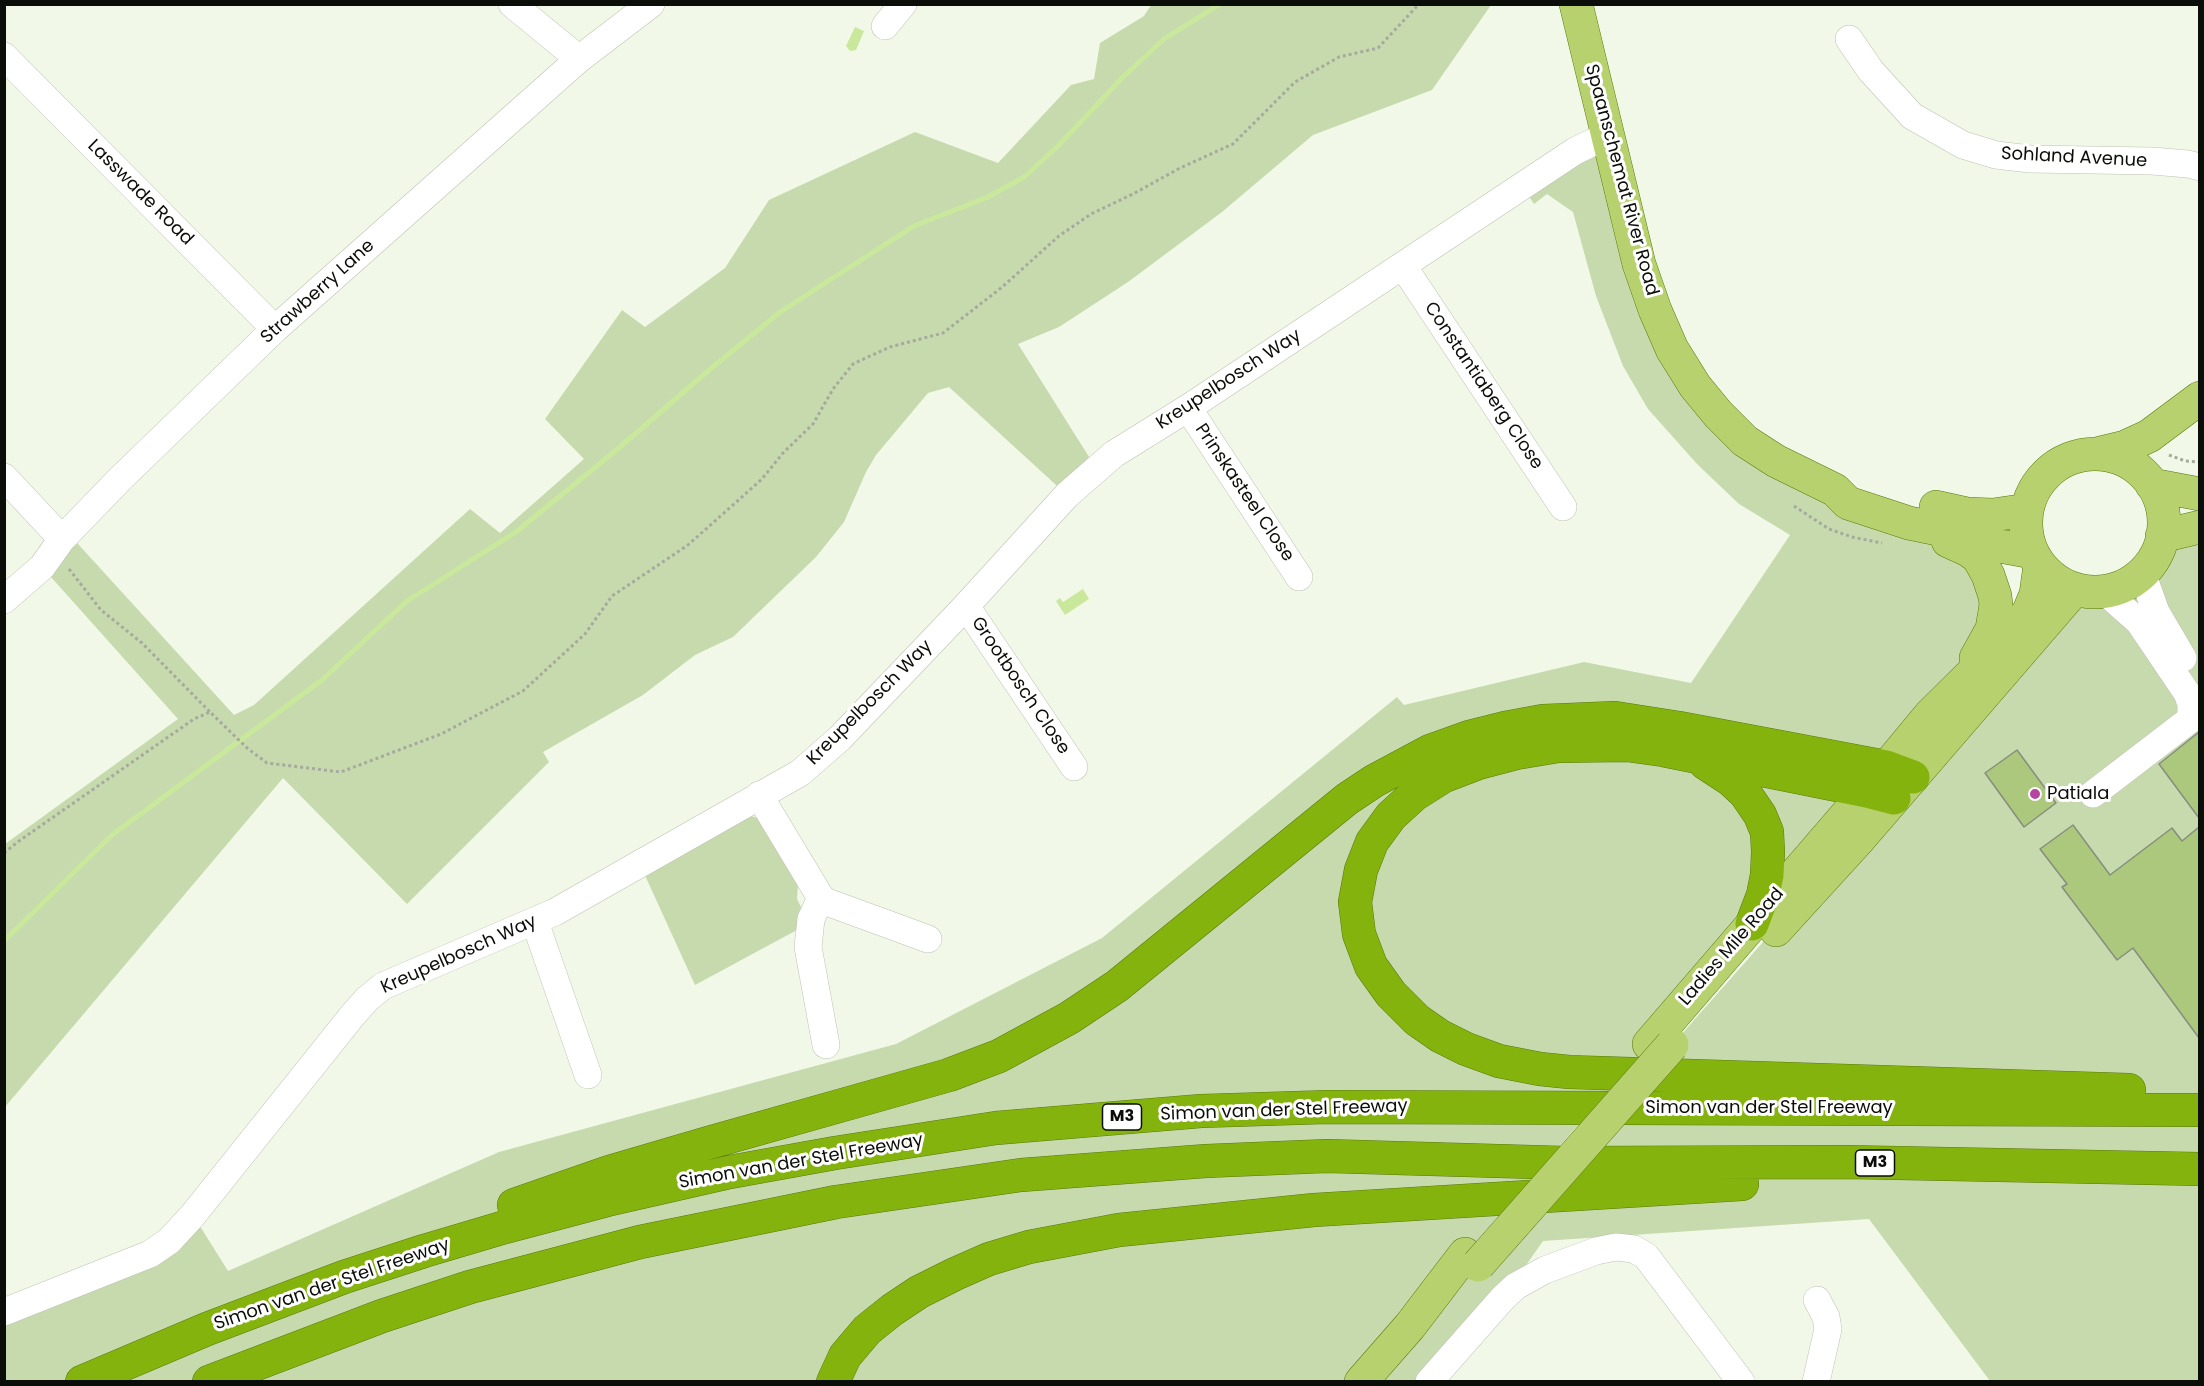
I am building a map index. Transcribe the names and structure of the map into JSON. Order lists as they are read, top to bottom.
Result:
{
  "streets": {
    "highway": ["Simon van der Stel Freeway", "M3"],
    "main road": ["Spaanschemat River Road", "Ladies Mile Road"],
    "street": [
      "Sohland Avenue",
      "Lasswade Road",
      "Strawberry Lane",
      "Kreupelbosch Way",
      "Constantiaberg Close",
      "Prinskasteel Close",
      "Grootbosch Close"
    ]
  },
  "crossings": [
    ["Spaanschemat River Road", "Kreupelbosch Way"],
    ["Spaanschemat River Road", "Ladies Mile Road"],
    ["Lasswade Road", "Strawberry Lane"],
    ["Kreupelbosch Way", "Constantiaberg Close"],
    ["Kreupelbosch Way", "Prinskasteel Close"],
    ["Kreupelbosch Way", "Grootbosch Close"]
  ],
  "places": ["Patiala"]
}
